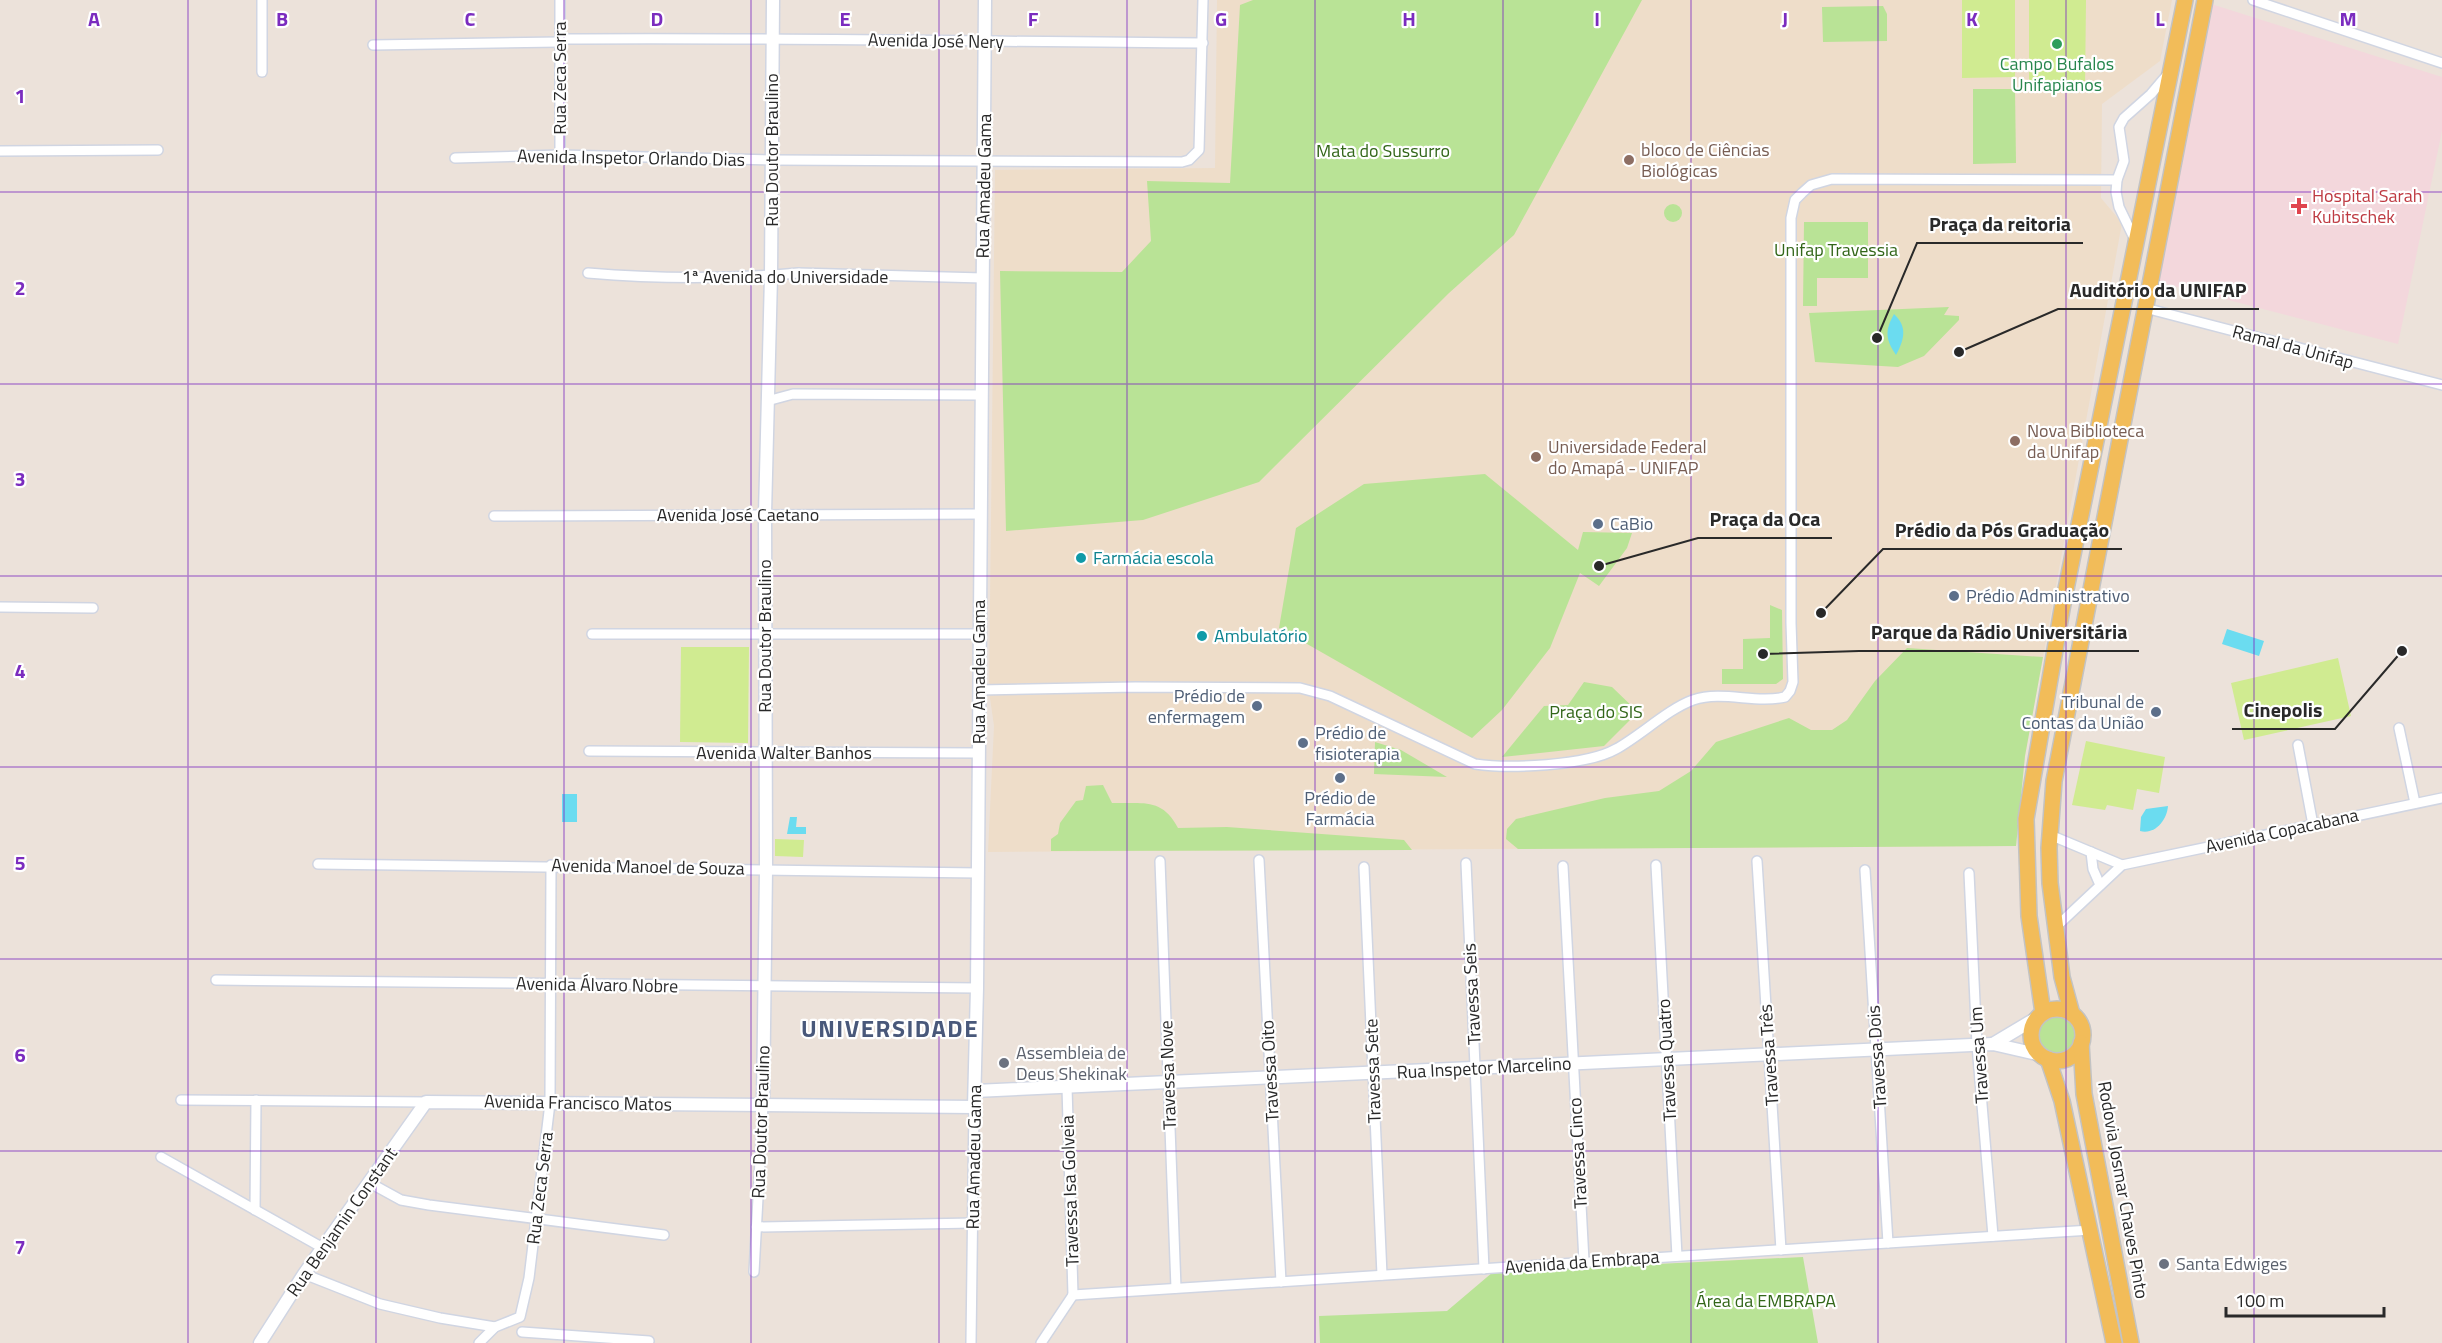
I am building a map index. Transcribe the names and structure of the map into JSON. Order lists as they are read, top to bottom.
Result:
{
  "streets": {
    "main road": ["Rodovia Josmar Chaves Pinto"],
    "street": [
      "Avenida José Nery",
      "Rua Zeca Serra",
      "Rua Doutor Braulino",
      "Avenida Inspetor Orlando Dias",
      "Rua Amadeu Gama",
      "1ª Avenida do Universidade",
      "Ramal da Unifap",
      "Avenida José Caetano",
      "Avenida Walter Banhos",
      "Avenida Copacabana",
      "Avenida Manoel de Souza",
      "Avenida Álvaro Nobre",
      "Travessa Seis",
      "Travessa Três",
      "Travessa Um",
      "Travessa Dois",
      "Travessa Quatro",
      "Rua Inspetor Marcelino",
      "Travessa Oito",
      "Travessa Sete",
      "Travessa Nove",
      "Avenida Francisco Matos",
      "Travessa Cinco",
      "Travessa Isa Golveia",
      "Rua Benjamin Constant",
      "Avenida da Embrapa"
    ]
  },
  "crossings": [
    ["Avenida José Nery", "Rua Zeca Serra"],
    ["Avenida José Nery", "Rua Doutor Braulino"],
    ["Avenida José Nery", "Avenida Inspetor Orlando Dias"],
    ["Avenida José Nery", "Rua Amadeu Gama"],
    ["Rua Zeca Serra", "Avenida Inspetor Orlando Dias"],
    ["Rua Zeca Serra", "Avenida Manoel de Souza"],
    ["Rua Zeca Serra", "Avenida Álvaro Nobre"],
    ["Rua Zeca Serra", "Avenida Francisco Matos"],
    ["Rua Doutor Braulino", "Avenida Inspetor Orlando Dias"],
    ["Rua Doutor Braulino", "1ª Avenida do Universidade"],
    ["Rua Doutor Braulino", "Avenida José Caetano"],
    ["Rua Doutor Braulino", "Avenida Walter Banhos"],
    ["Rua Doutor Braulino", "Avenida Manoel de Souza"],
    ["Rua Doutor Braulino", "Avenida Álvaro Nobre"],
    ["Rua Doutor Braulino", "Avenida Francisco Matos"],
    ["Avenida Inspetor Orlando Dias", "Rua Amadeu Gama"],
    ["Rua Amadeu Gama", "1ª Avenida do Universidade"],
    ["Rua Amadeu Gama", "Avenida José Caetano"],
    ["Rua Amadeu Gama", "Avenida Walter Banhos"],
    ["Rua Amadeu Gama", "Avenida Manoel de Souza"],
    ["Rua Amadeu Gama", "Avenida Álvaro Nobre"],
    ["Rua Amadeu Gama", "Rua Inspetor Marcelino"],
    ["Rua Amadeu Gama", "Avenida Francisco Matos"],
    ["Ramal da Unifap", "Rodovia Josmar Chaves Pinto"],
    ["Travessa Seis", "Rua Inspetor Marcelino"],
    ["Travessa Seis", "Avenida da Embrapa"],
    ["Travessa Três", "Rua Inspetor Marcelino"],
    ["Travessa Três", "Avenida da Embrapa"],
    ["Travessa Um", "Rua Inspetor Marcelino"],
    ["Travessa Um", "Avenida da Embrapa"],
    ["Travessa Dois", "Rua Inspetor Marcelino"],
    ["Travessa Dois", "Avenida da Embrapa"],
    ["Travessa Quatro", "Rua Inspetor Marcelino"],
    ["Travessa Quatro", "Avenida da Embrapa"],
    ["Rua Inspetor Marcelino", "Travessa Oito"],
    ["Rua Inspetor Marcelino", "Travessa Sete"],
    ["Rua Inspetor Marcelino", "Travessa Nove"],
    ["Rua Inspetor Marcelino", "Travessa Cinco"],
    ["Rua Inspetor Marcelino", "Rodovia Josmar Chaves Pinto"],
    ["Rua Inspetor Marcelino", "Travessa Isa Golveia"],
    ["Travessa Oito", "Avenida da Embrapa"],
    ["Travessa Sete", "Avenida da Embrapa"],
    ["Travessa Nove", "Avenida da Embrapa"],
    ["Avenida Francisco Matos", "Rua Benjamin Constant"],
    ["Travessa Cinco", "Avenida da Embrapa"],
    ["Rodovia Josmar Chaves Pinto", "Avenida da Embrapa"],
    ["Travessa Isa Golveia", "Avenida da Embrapa"]
  ],
  "districts": ["UNIVERSIDADE"],
  "parks": [
    "Mata do Sussurro",
    "Unifap Travessia",
    "Praça do SIS",
    "Área da EMBRAPA"
  ],
  "places": {
    "other": [
      "Campo Bufalos Unifapianos",
      "bloco de Ciências Biológicas",
      "Praça da reitoria",
      "Auditório da UNIFAP",
      "Nova Biblioteca da Unifap",
      "Universidade Federal do Amapá - UNIFAP",
      "CaBio",
      "Farmácia escola",
      "Praça da Oca",
      "Prédio Administrativo",
      "Prédio da Pós Graduação",
      "Ambulatório",
      "Cinepolis",
      "Parque da Rádio Universitária",
      "Prédio de enfermagem",
      "Tribunal de Contas da União",
      "Prédio de fisioterapia",
      "Prédio de Farmácia",
      "Assembleia de Deus Shekinak",
      "Santa Edwiges"
    ],
    "health": ["Hospital Sarah Kubitschek"]
  },
  "scale_bar": "100 m",
  "grid": {
    "columns": [
      "A",
      "B",
      "C",
      "D",
      "E",
      "F",
      "G",
      "H",
      "I",
      "J",
      "K",
      "L",
      "M"
    ],
    "rows": [
      "1",
      "2",
      "3",
      "4",
      "5",
      "6",
      "7"
    ]
  }
}
